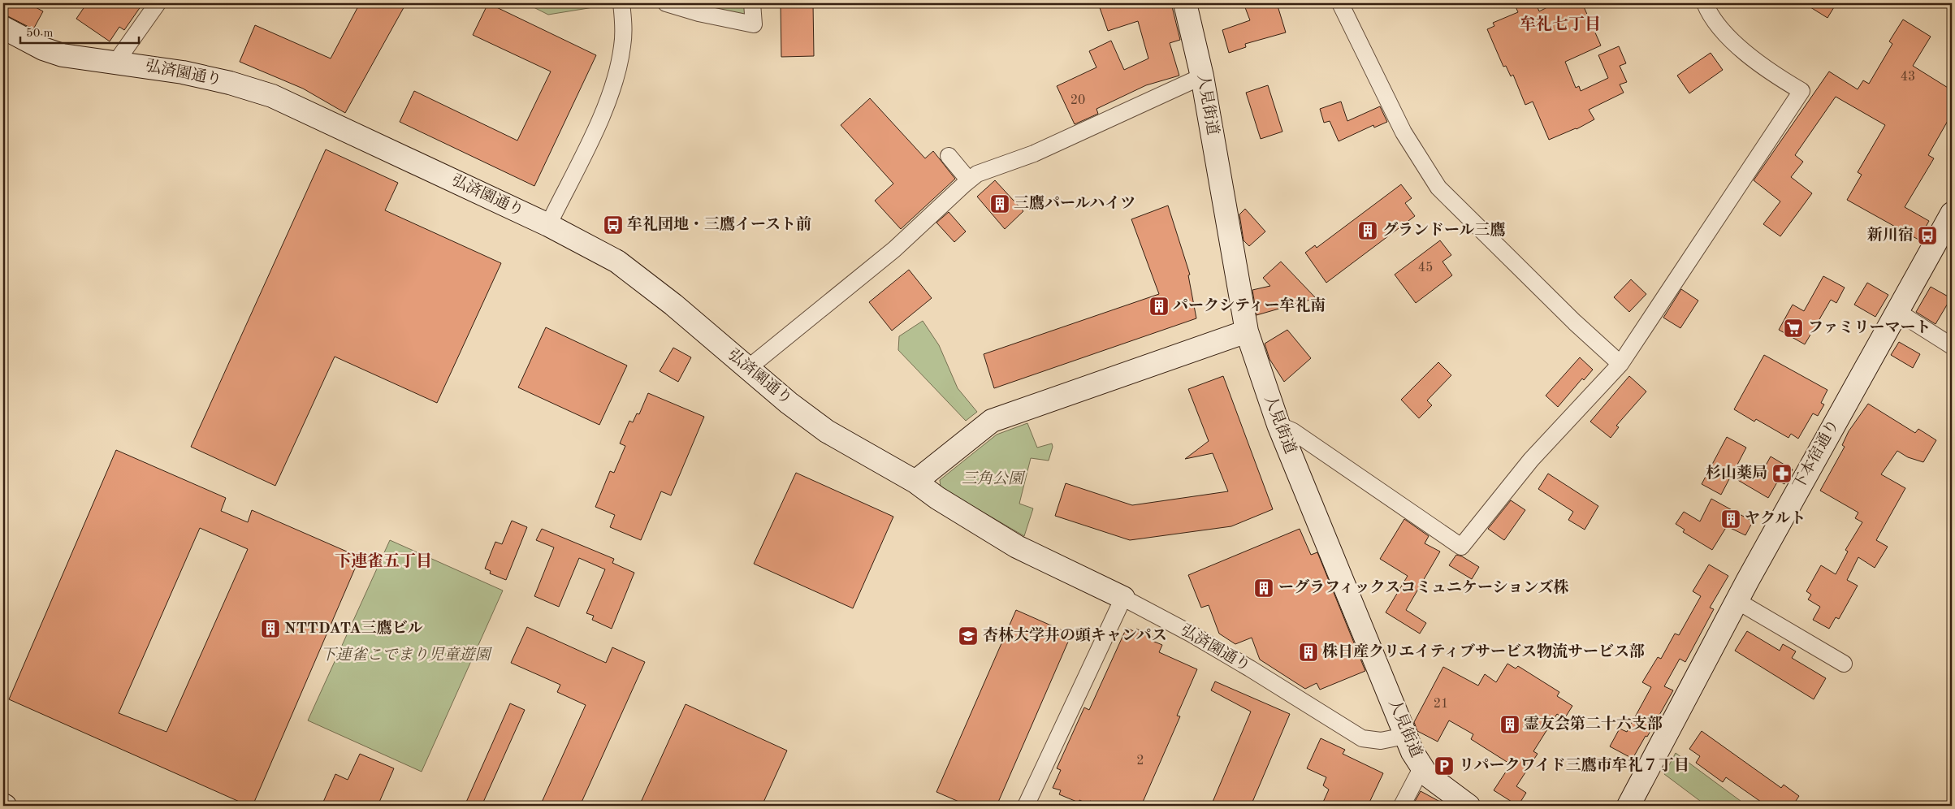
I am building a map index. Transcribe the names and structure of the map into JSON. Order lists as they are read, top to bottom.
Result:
{
  "streets": {
    "street": ["弘済園通り", "人見街道", "下本宿通り"]
  },
  "crossings": [
    ["弘済園通り", "人見街道"]
  ],
  "districts": ["牟礼七丁目", "下連雀五丁目"],
  "parks": ["三角公園", "下連雀こでまり児童遊園"],
  "places": {
    "building": [
      "三鷹パールハイツ",
      "グランドール三鷹",
      "パークシティー牟礼南",
      "ヤクルト",
      "ーグラフィックスコミュニケーションズ株",
      "NTTDATA三鷹ビル",
      "株日産クリエイティブサービス物流サービス部",
      "霊友会第二十六支部"
    ],
    "bus stop": ["牟礼団地・三鷹イースト前", "新川宿"],
    "supermarket": ["ファミリーマート"],
    "pharmacy": ["杉山薬局"],
    "school or university": ["杏林大学井の頭キャンパス"],
    "parking": ["リパークワイド三鷹市牟礼７丁目"]
  },
  "house_numbers": [
    "43",
    "20",
    "45",
    "21",
    "2"
  ],
  "scale_bar": "50 m"
}
